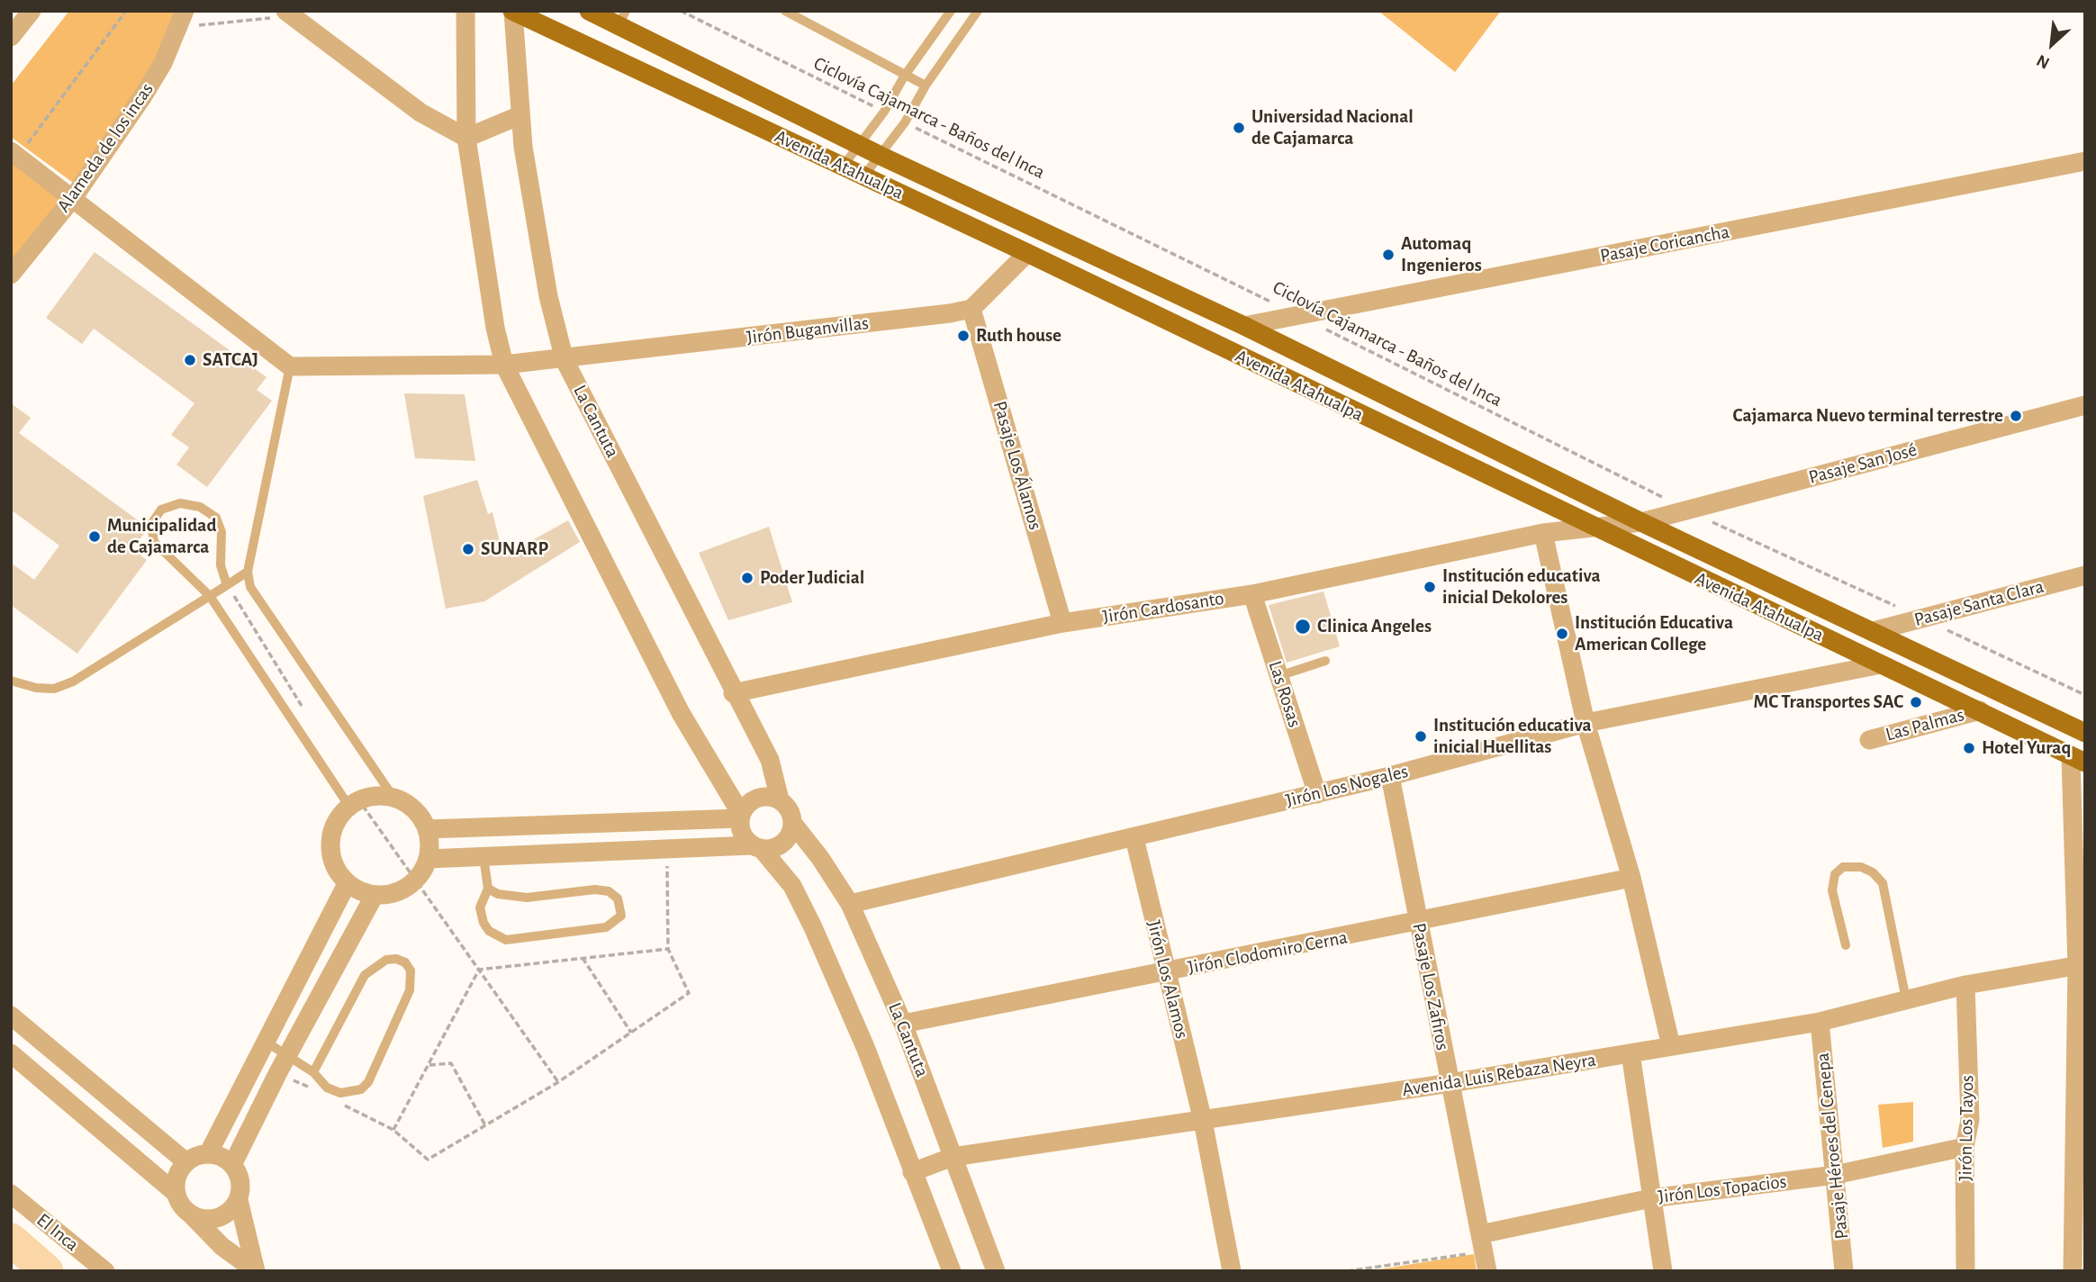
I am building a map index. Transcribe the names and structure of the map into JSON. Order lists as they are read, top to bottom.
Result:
{
  "streets": {
    "main road": ["Avenida Atahualpa"],
    "street": [
      "Alameda de los incas",
      "Pasaje Coricancha",
      "Jirón Buganvillas",
      "La Cantuta",
      "Pasaje San José",
      "Pasaje Los Álamos",
      "Pasaje Santa Clara",
      "Jirón Cardosanto",
      "Las Rosas",
      "Las Palmas",
      "Jirón Los Nogales",
      "Jirón Clodomiro Cerna",
      "Jirón Los Alamos",
      "Pasaje Los Zafiros",
      "Avenida Luis Rebaza Neyra",
      "Jirón Los Tayos",
      "Pasaje Héroes del Cenepa",
      "Jirón Los Topacios",
      "El Inca"
    ],
    "path": ["Ciclovía Cajamarca - Baños del Inca"]
  },
  "crossings": [
    ["Ciclovía Cajamarca - Baños del Inca", "Pasaje Coricancha"],
    ["Ciclovía Cajamarca - Baños del Inca", "Pasaje San José"],
    ["Ciclovía Cajamarca - Baños del Inca", "Pasaje Santa Clara"],
    ["Avenida Atahualpa", "Pasaje Coricancha"],
    ["Avenida Atahualpa", "La Cantuta"],
    ["Avenida Atahualpa", "Pasaje San José"],
    ["Avenida Atahualpa", "Pasaje Santa Clara"],
    ["Avenida Atahualpa", "Jirón Cardosanto"],
    ["Avenida Atahualpa", "Las Palmas"],
    ["Avenida Atahualpa", "Jirón Los Nogales"],
    ["Jirón Buganvillas", "La Cantuta"],
    ["Jirón Buganvillas", "Pasaje Los Álamos"],
    ["La Cantuta", "Jirón Cardosanto"],
    ["La Cantuta", "Jirón Los Nogales"],
    ["La Cantuta", "Jirón Clodomiro Cerna"],
    ["La Cantuta", "Avenida Luis Rebaza Neyra"],
    ["Pasaje San José", "Jirón Cardosanto"],
    ["Pasaje Los Álamos", "Jirón Cardosanto"],
    ["Jirón Cardosanto", "Las Rosas"],
    ["Las Rosas", "Jirón Los Nogales"],
    ["Jirón Los Nogales", "Jirón Los Alamos"],
    ["Jirón Los Nogales", "Pasaje Los Zafiros"],
    ["Jirón Clodomiro Cerna", "Jirón Los Alamos"],
    ["Jirón Clodomiro Cerna", "Pasaje Los Zafiros"],
    ["Jirón Los Alamos", "Avenida Luis Rebaza Neyra"],
    ["Pasaje Los Zafiros", "Avenida Luis Rebaza Neyra"],
    ["Pasaje Los Zafiros", "Jirón Los Topacios"],
    ["Avenida Luis Rebaza Neyra", "Jirón Los Tayos"],
    ["Avenida Luis Rebaza Neyra", "Pasaje Héroes del Cenepa"],
    ["Jirón Los Tayos", "Jirón Los Topacios"],
    ["Pasaje Héroes del Cenepa", "Jirón Los Topacios"]
  ],
  "places": [
    "Universidad Nacional de Cajamarca",
    "Automaq Ingenieros",
    "Ruth house",
    "SATCAJ",
    "Cajamarca Nuevo terminal terrestre",
    "Municipalidad de Cajamarca",
    "SUNARP",
    "Poder Judicial",
    "Institución educativa inicial Dekolores",
    "Clinica Angeles",
    "Institución Educativa American College",
    "MC Transportes SAC",
    "Institución educativa inicial Huellitas",
    "Hotel Yuraq"
  ],
  "north": "bottom left"
}
